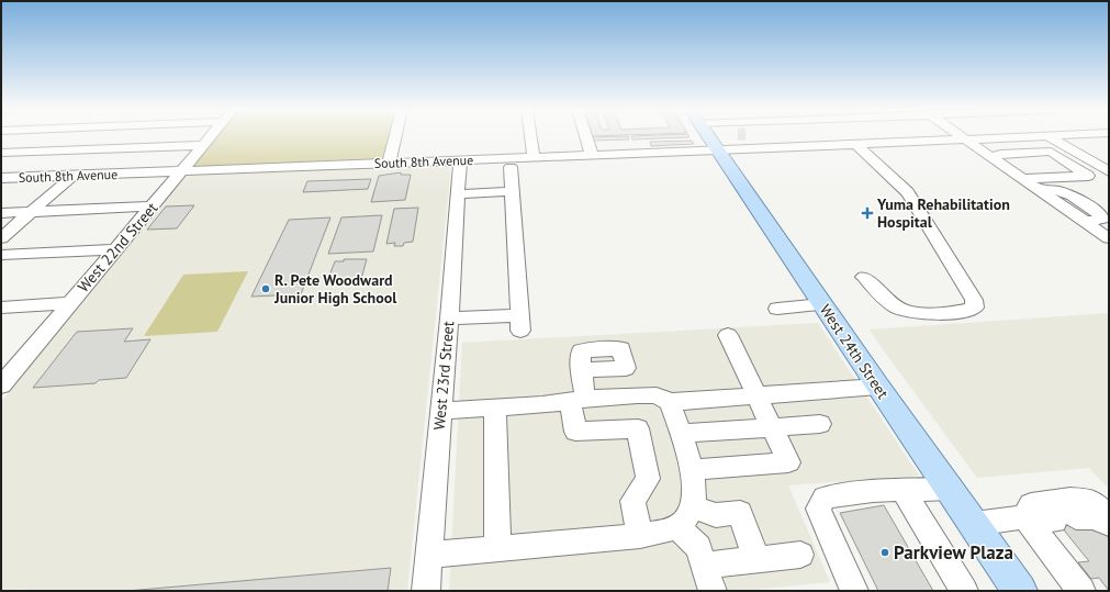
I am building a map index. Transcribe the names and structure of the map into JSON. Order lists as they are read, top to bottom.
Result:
{
  "streets": {
    "main road": ["West 24th Street"],
    "street": ["South 8th Avenue", "West 22nd Street", "West 23rd Street"]
  },
  "crossings": [
    ["South 8th Avenue", "West 22nd Street"],
    ["South 8th Avenue", "West 24th Street"],
    ["South 8th Avenue", "West 23rd Street"]
  ],
  "places": {
    "health": ["Yuma Rehabilitation Hospital"],
    "other": ["R. Pete Woodward Junior High School", "Parkview Plaza"]
  }
}
